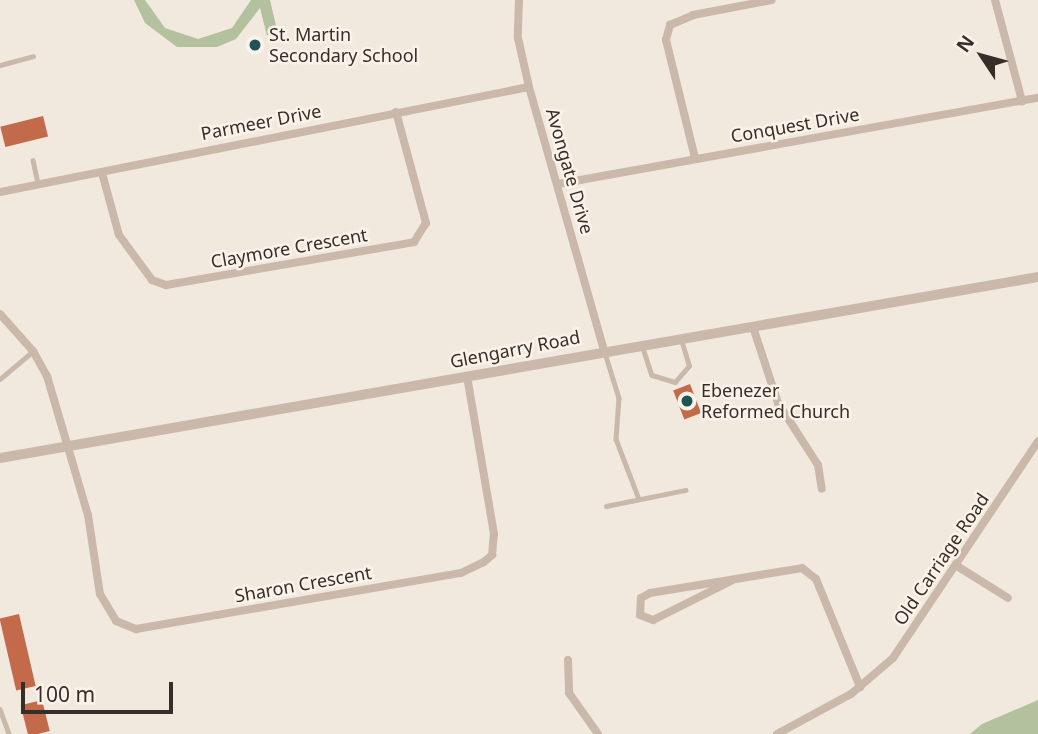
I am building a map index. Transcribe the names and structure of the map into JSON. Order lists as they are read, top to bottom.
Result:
{
  "streets": {
    "street": [
      "Parmeer Drive",
      "Conquest Drive",
      "Avongate Drive",
      "Claymore Crescent",
      "Glengarry Road",
      "Old Carriage Road",
      "Sharon Crescent"
    ]
  },
  "crossings": [
    ["Parmeer Drive", "Avongate Drive"],
    ["Parmeer Drive", "Claymore Crescent"],
    ["Conquest Drive", "Avongate Drive"],
    ["Avongate Drive", "Glengarry Road"],
    ["Glengarry Road", "Sharon Crescent"]
  ],
  "places": ["St. Martin Secondary School", "Ebenezer Reformed Church"],
  "scale_bar": "100 m",
  "north": "top left"
}
